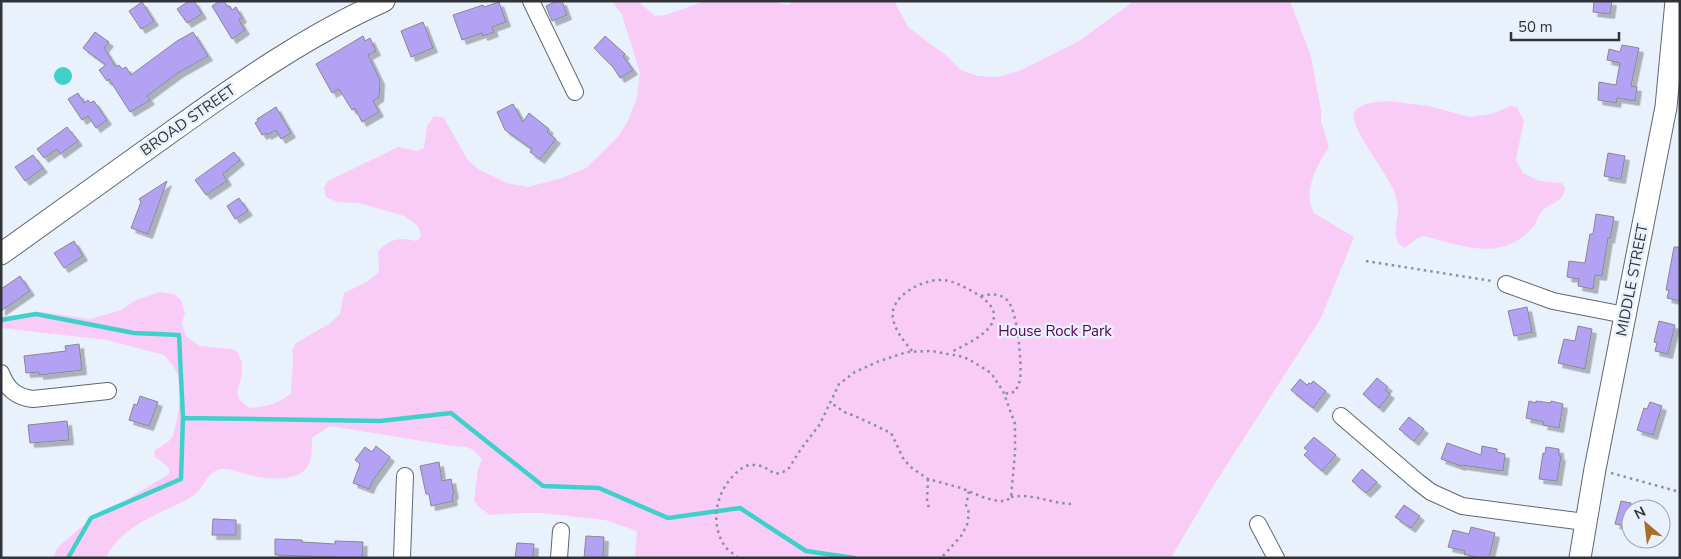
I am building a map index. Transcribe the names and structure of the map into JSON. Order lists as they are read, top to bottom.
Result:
{
  "streets": {
    "main road": ["BROAD STREET", "MIDDLE STREET"]
  },
  "parks": ["House Rock Park"],
  "scale_bar": "50 m",
  "north": "top left"
}
